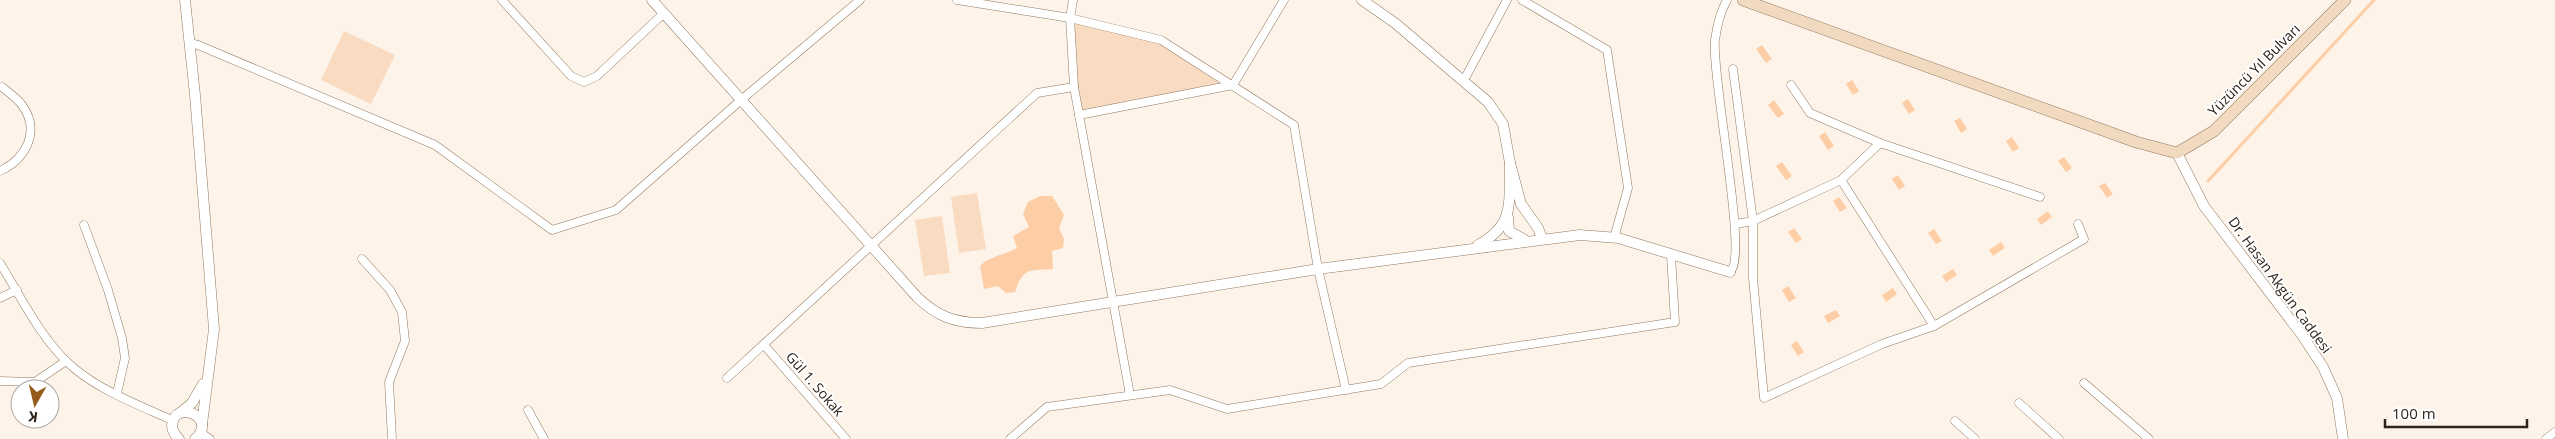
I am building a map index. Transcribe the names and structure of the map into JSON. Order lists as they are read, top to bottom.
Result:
{
  "streets": {
    "main road": ["Yüzüncü Yıl Bulvarı"],
    "street": ["Dr. Hasan Akgün Caddesi", "Gül 1. Sokak"]
  },
  "crossings": [
    ["Yüzüncü Yıl Bulvarı", "Dr. Hasan Akgün Caddesi"]
  ],
  "scale_bar": "100 m",
  "north": "bottom"
}
